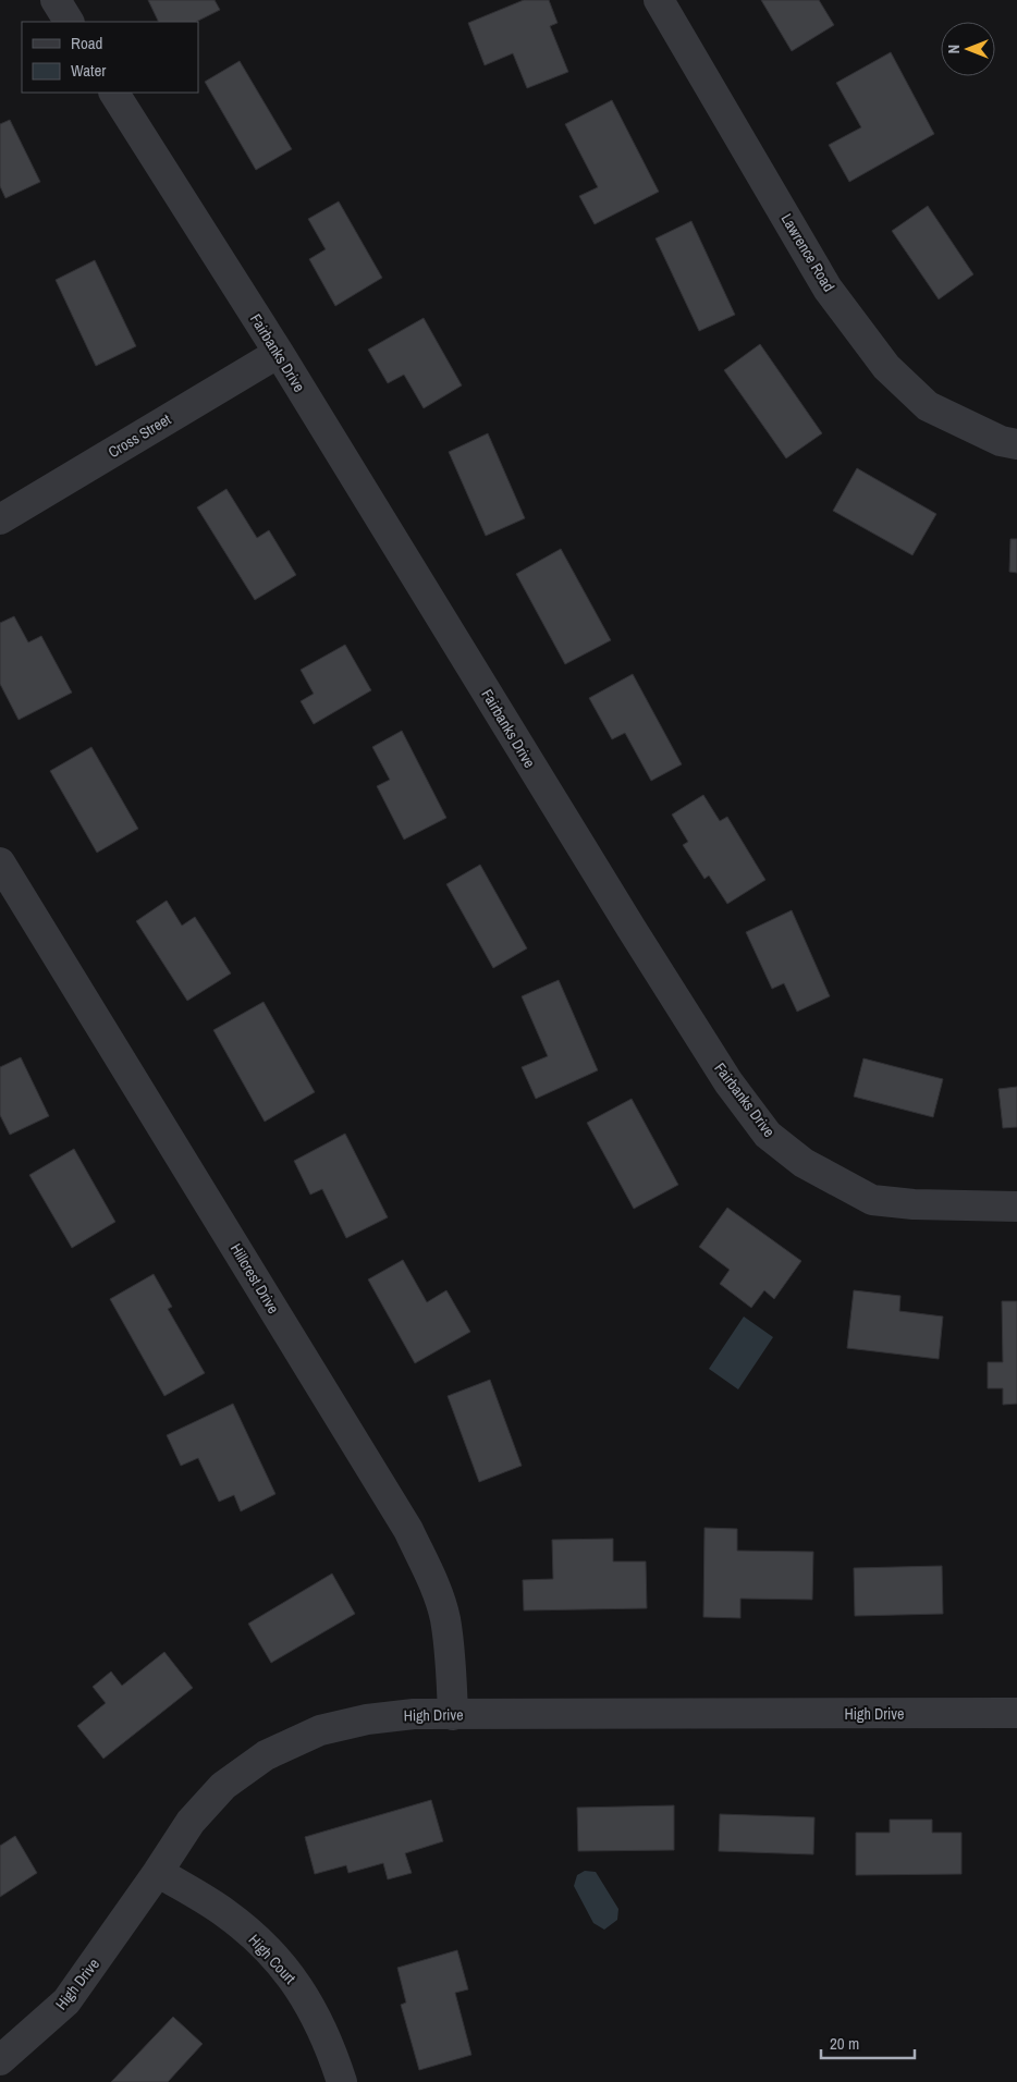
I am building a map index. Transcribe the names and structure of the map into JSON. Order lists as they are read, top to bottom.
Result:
{
  "streets": {
    "street": [
      "Lawrence Road",
      "Fairbanks Drive",
      "Cross Street",
      "Hillcrest Drive",
      "High Drive",
      "High Court"
    ]
  },
  "crossings": [
    ["Fairbanks Drive", "Cross Street"],
    ["Hillcrest Drive", "High Drive"],
    ["High Drive", "High Court"]
  ],
  "legend": ["Road", "Water"],
  "scale_bar": "20 m",
  "north": "left"
}
